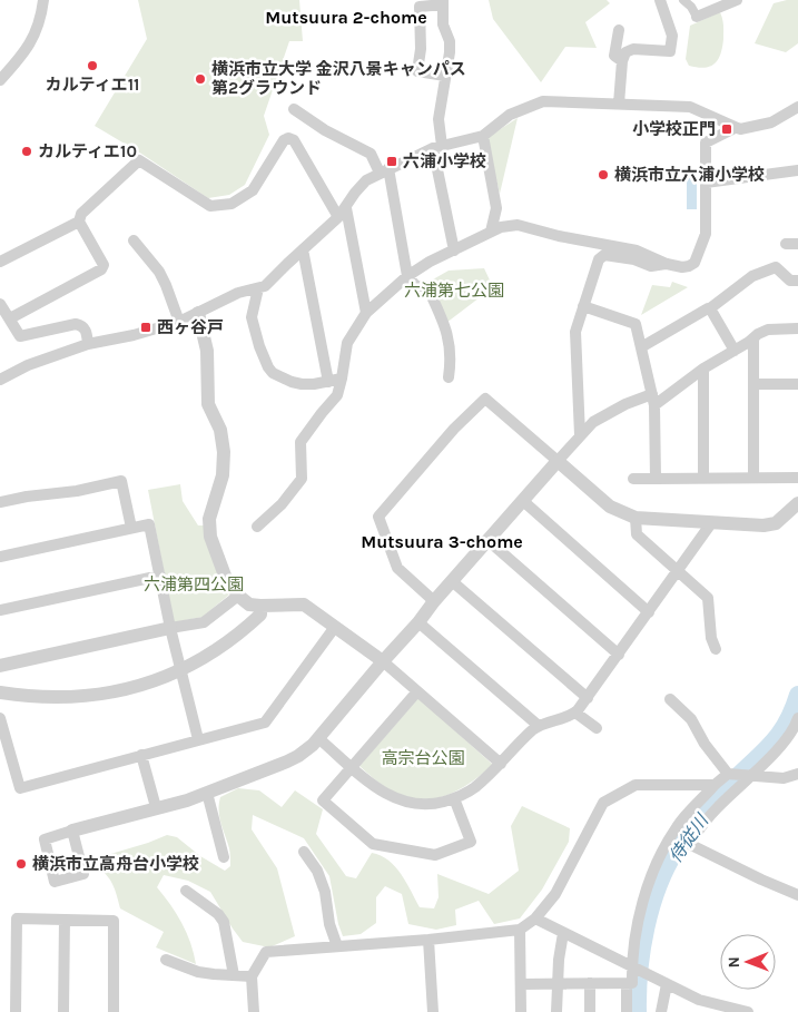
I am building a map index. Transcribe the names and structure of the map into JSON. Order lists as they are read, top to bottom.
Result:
{
  "districts": ["Mutsuura 2-chome", "Mutsuura 3-chome"],
  "water": ["侍従川"],
  "parks": ["六浦第七公園", "六浦第四公園", "高宗台公園"],
  "places": {
    "other": [
      "カルティエ11",
      "横浜市立大学 金沢八景キャンパス 第2グラウンド",
      "カルティエ10",
      "横浜市立六浦小学校",
      "横浜市立高舟台小学校"
    ],
    "transit": ["小学校正門", "六浦小学校", "西ヶ谷戸"]
  },
  "north": "left"
}
